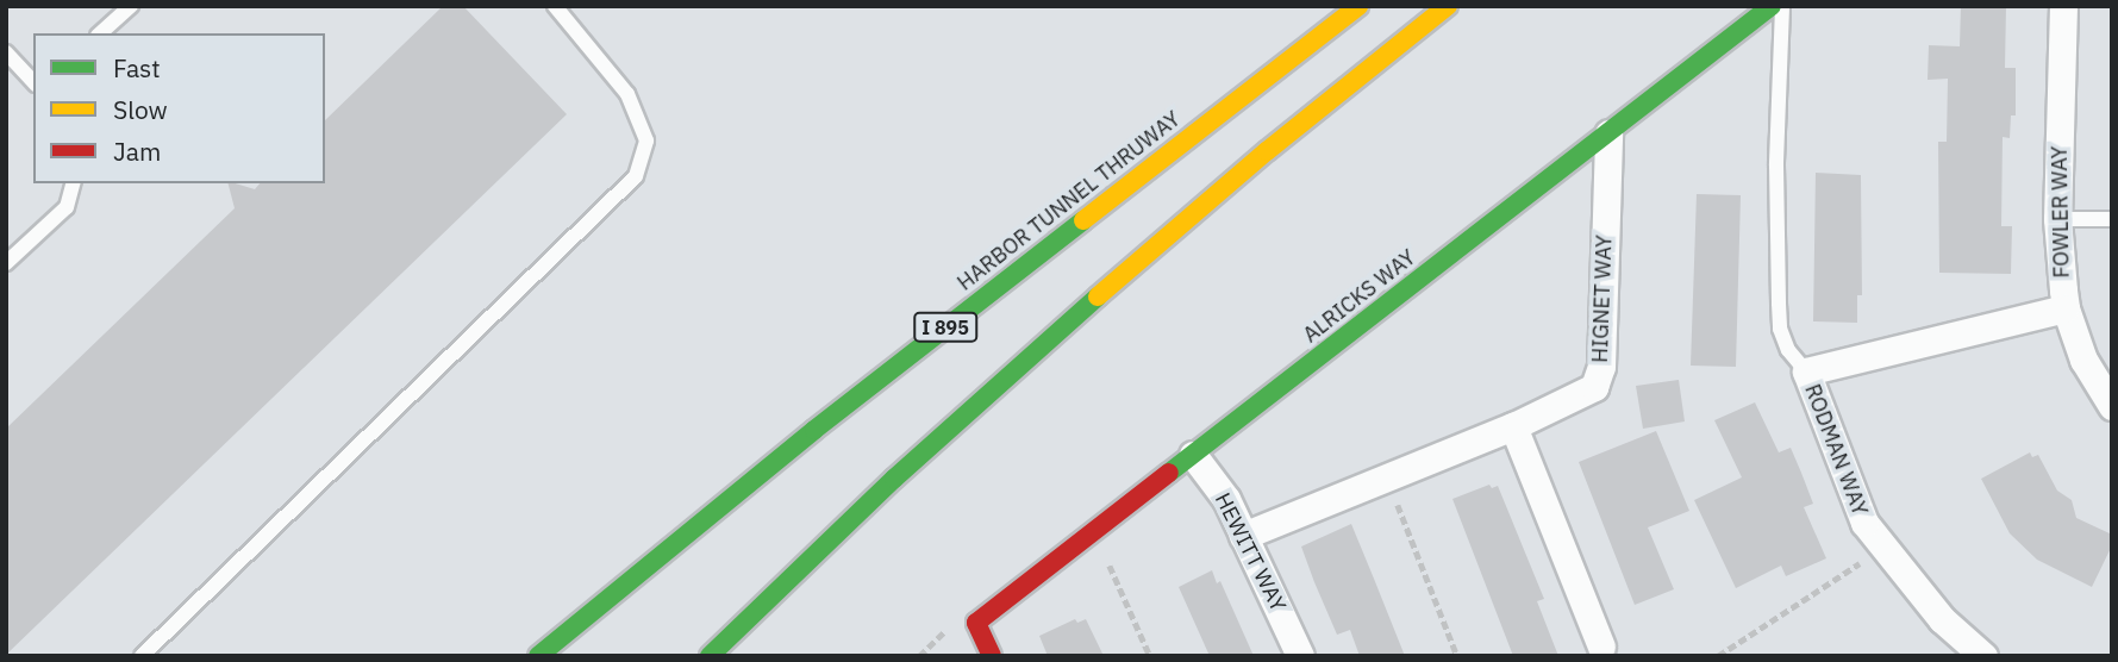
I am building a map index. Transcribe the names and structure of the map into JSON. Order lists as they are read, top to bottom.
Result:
{
  "streets": {
    "main road": ["HARBOR TUNNEL THRUWAY", "ALRICKS WAY", "I 895"],
    "street": [
      "FOWLER WAY",
      "HIGNET WAY",
      "RODMAN WAY",
      "HEWITT WAY"
    ]
  },
  "crossings": [
    ["ALRICKS WAY", "HIGNET WAY"],
    ["ALRICKS WAY", "HEWITT WAY"],
    ["HIGNET WAY", "HEWITT WAY"]
  ],
  "legend": ["Fast", "Slow", "Jam"]
}
